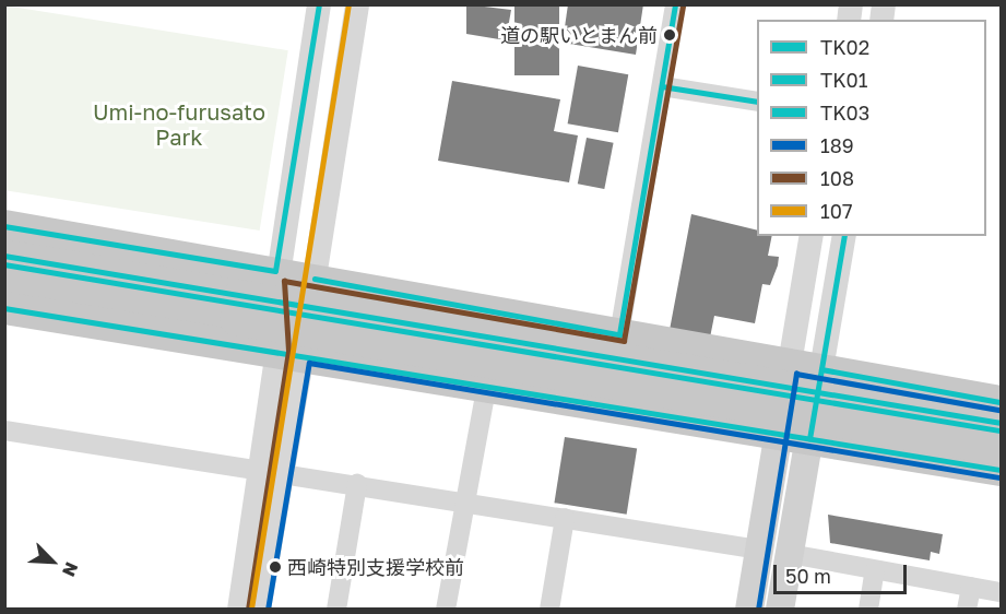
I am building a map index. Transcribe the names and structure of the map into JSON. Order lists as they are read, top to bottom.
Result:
{
  "parks": ["Umi-no-furusato Park"],
  "places": ["道の駅いとまん前", "西崎特別支援学校前"],
  "lines": [
    "transit line TK02",
    "transit line 107",
    "transit line 108",
    "transit line TK01",
    "transit line TK03",
    "transit line 189"
  ],
  "legend": [
    "TK02",
    "TK01",
    "TK03",
    "189",
    "108",
    "107"
  ],
  "scale_bar": "50 m",
  "north": "bottom right"
}
